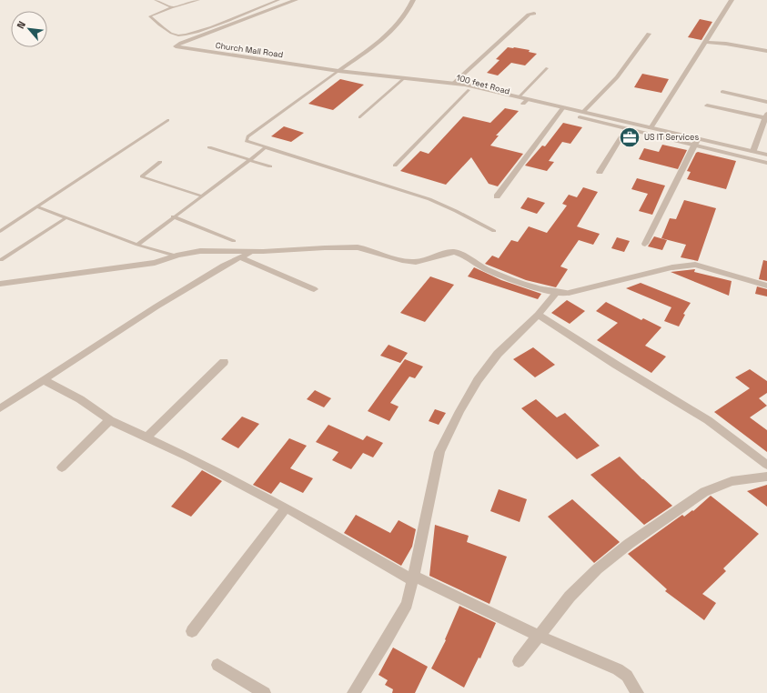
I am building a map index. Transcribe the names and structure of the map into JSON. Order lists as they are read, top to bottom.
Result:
{
  "streets": {
    "street": ["Church Mall Road", "100 feet Road"]
  },
  "crossings": [
    ["Church Mall Road", "100 feet Road"]
  ],
  "places": {
    "office": ["US IT Services"]
  },
  "north": "top left"
}
